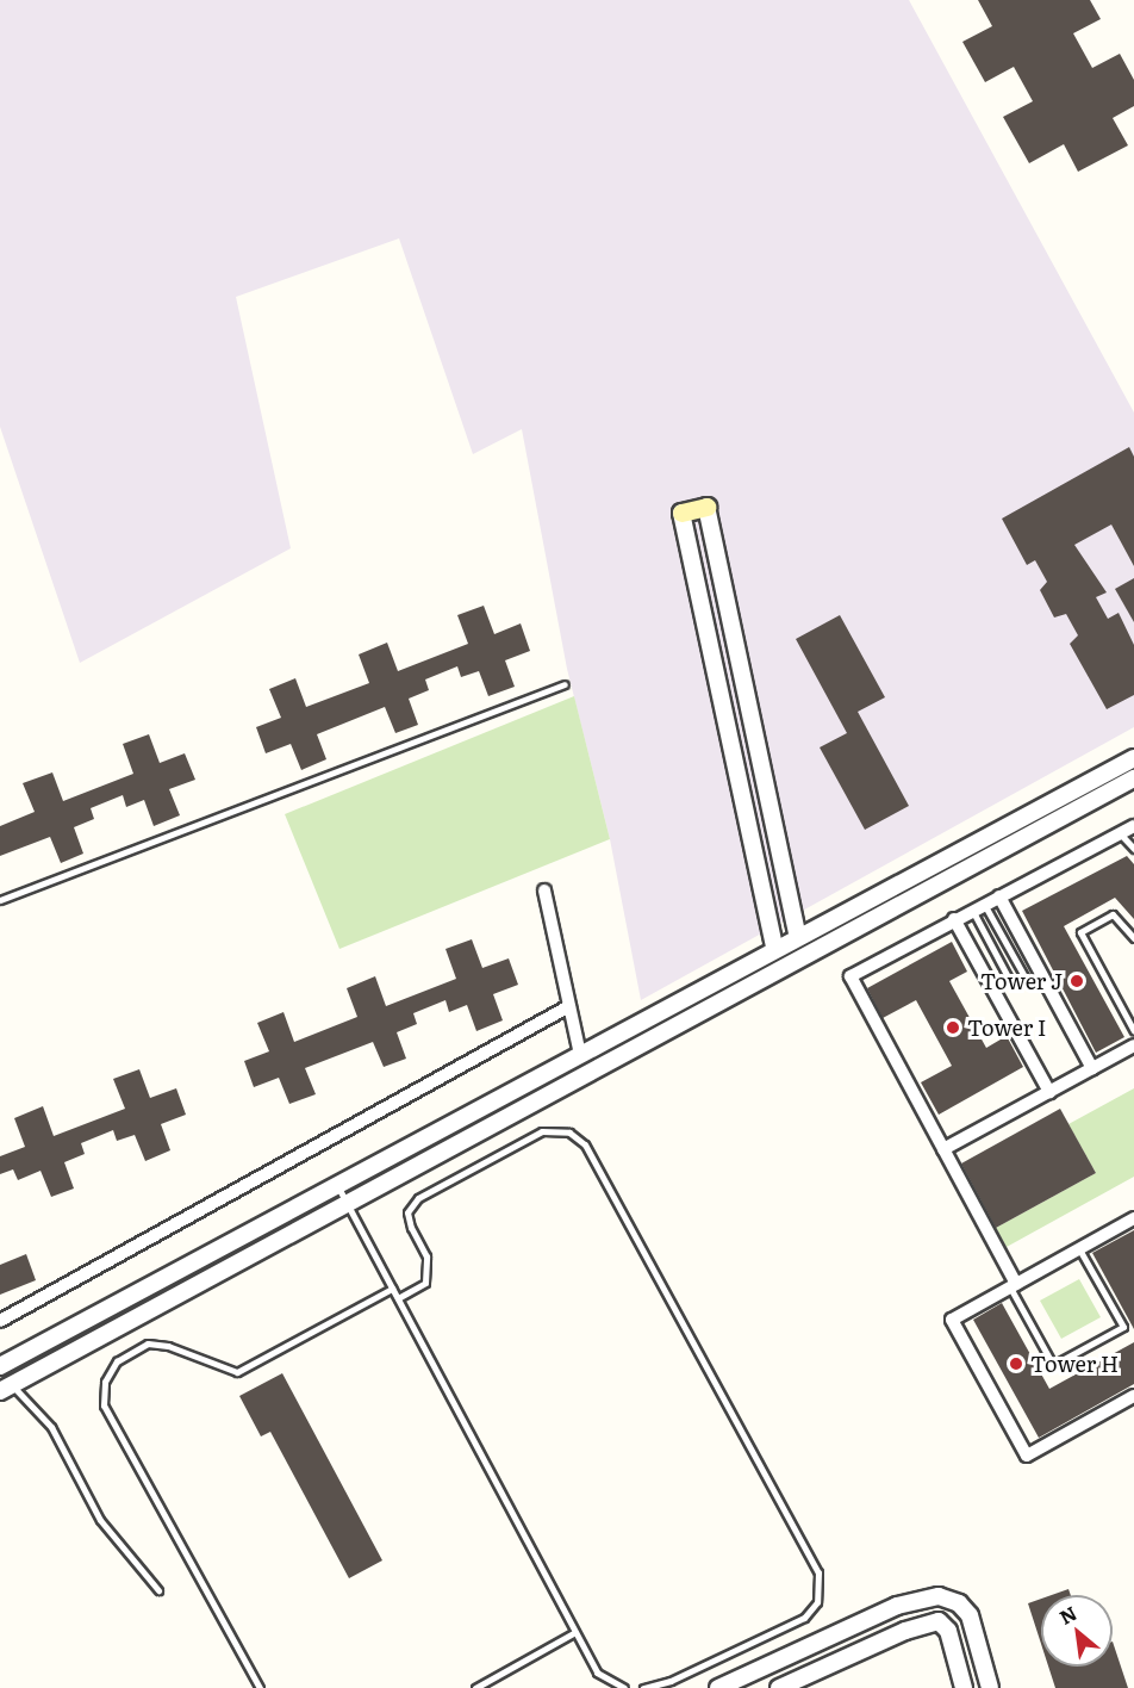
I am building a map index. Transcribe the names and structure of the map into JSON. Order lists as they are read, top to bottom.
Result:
{
  "places": ["Tower J", "Tower I", "Tower H"],
  "north": "top left"
}
